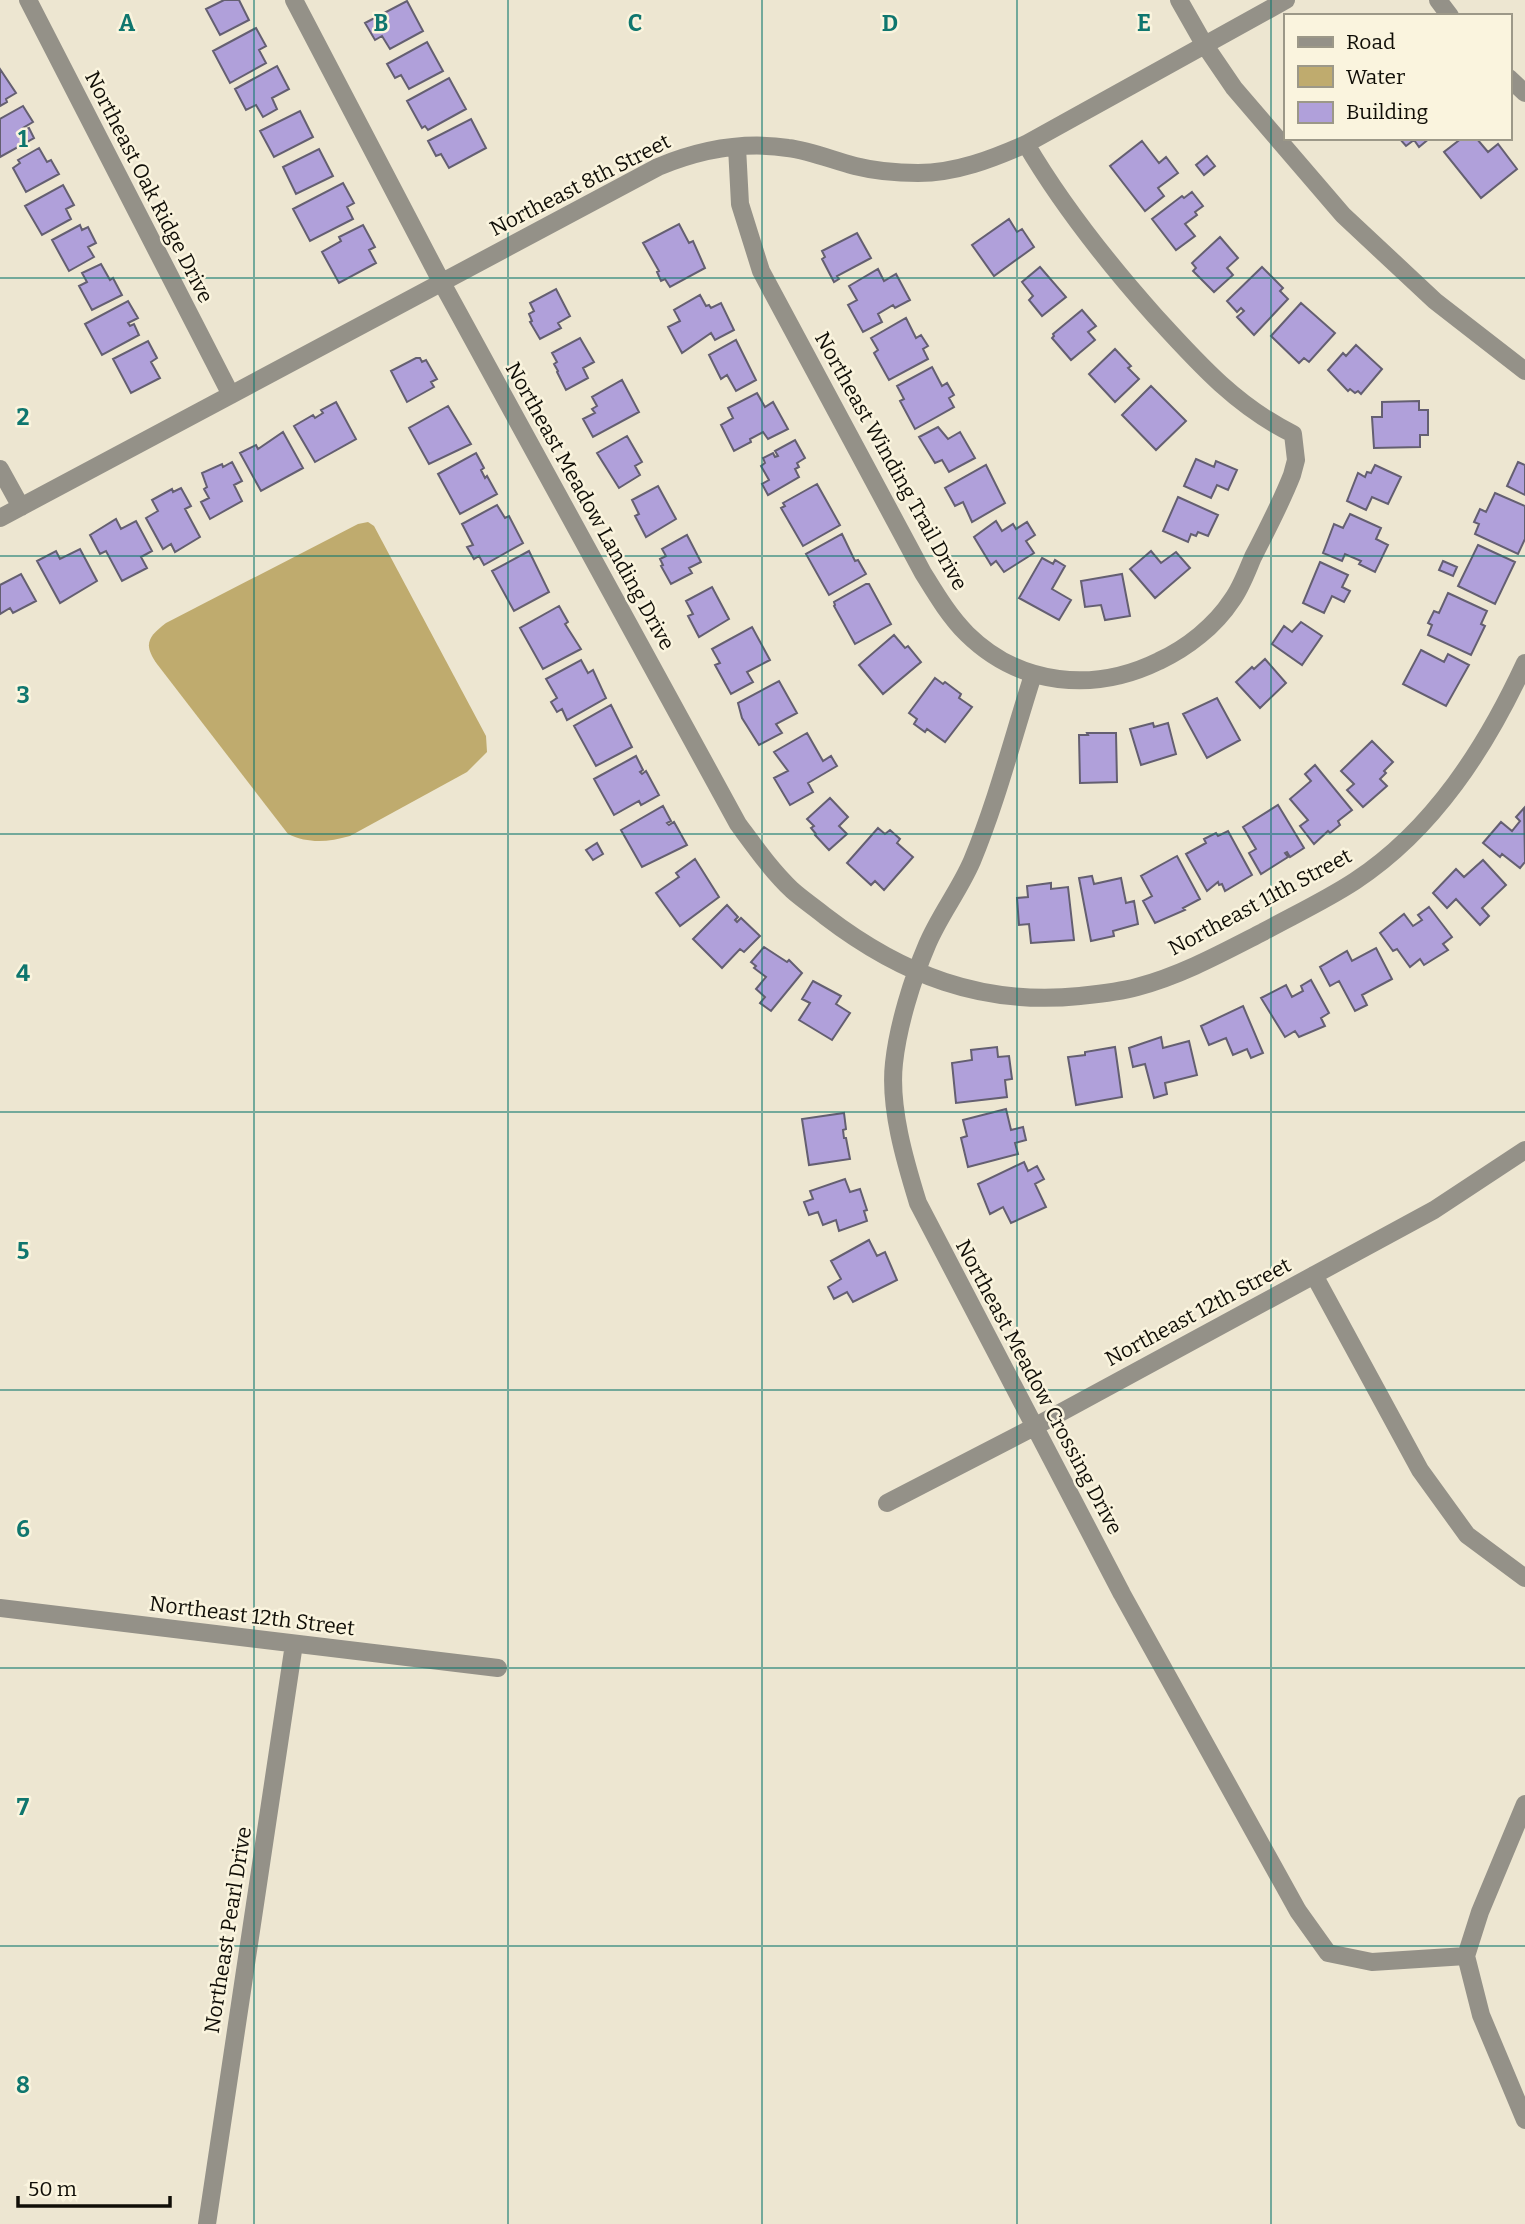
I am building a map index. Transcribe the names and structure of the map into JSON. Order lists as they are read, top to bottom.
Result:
{
  "streets": {
    "street": [
      "Northeast 8th Street",
      "Northeast Oak Ridge Drive",
      "Northeast Winding Trail Drive",
      "Northeast Meadow Landing Drive",
      "Northeast 11th Street",
      "Northeast 12th Street",
      "Northeast Meadow Crossing Drive",
      "Northeast Pearl Drive"
    ]
  },
  "crossings": [
    ["Northeast 8th Street", "Northeast Oak Ridge Drive"],
    ["Northeast 8th Street", "Northeast Winding Trail Drive"],
    ["Northeast 8th Street", "Northeast Meadow Landing Drive"],
    ["Northeast Winding Trail Drive", "Northeast Meadow Crossing Drive"],
    ["Northeast Meadow Landing Drive", "Northeast 11th Street"],
    ["Northeast Meadow Landing Drive", "Northeast Meadow Crossing Drive"],
    ["Northeast 11th Street", "Northeast Meadow Crossing Drive"],
    ["Northeast 12th Street", "Northeast Meadow Crossing Drive"],
    ["Northeast 12th Street", "Northeast Pearl Drive"]
  ],
  "legend": ["Road", "Water", "Building"],
  "scale_bar": "50 m",
  "grid": {
    "columns": [
      "A",
      "B",
      "C",
      "D",
      "E"
    ],
    "rows": [
      "1",
      "2",
      "3",
      "4",
      "5",
      "6",
      "7",
      "8"
    ]
  }
}
